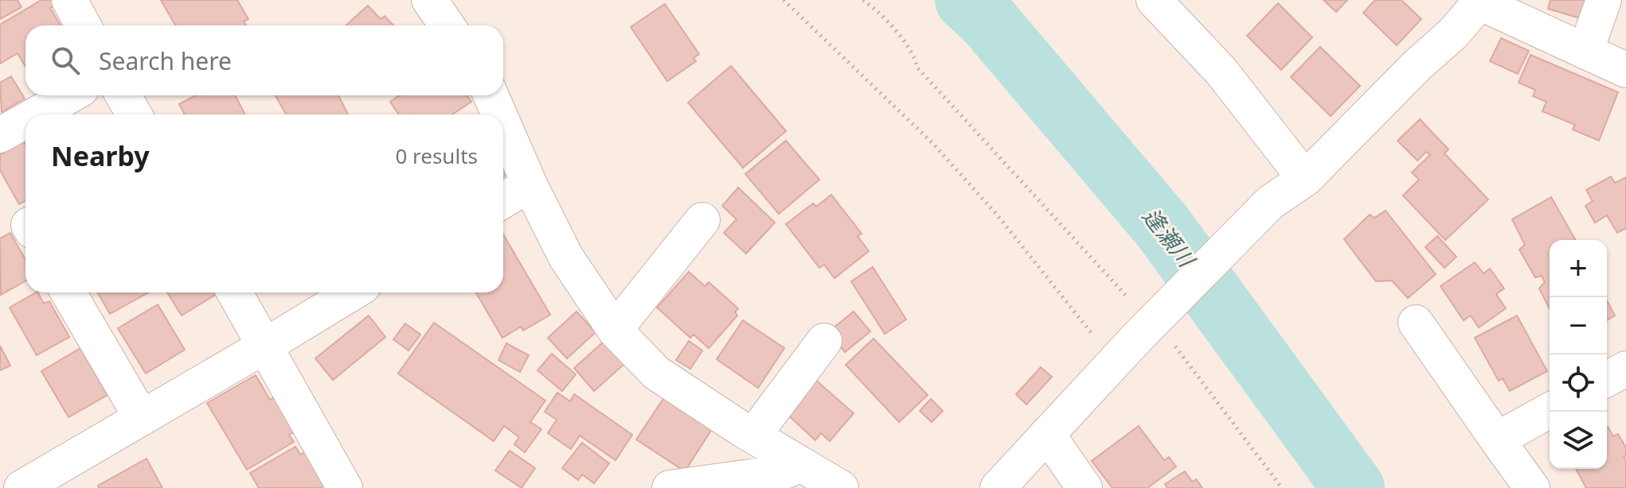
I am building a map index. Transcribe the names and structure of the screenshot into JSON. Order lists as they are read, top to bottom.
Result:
{
  "water": ["逢瀬川"],
  "page": {
    "search": "Search here",
    "heading": ["Nearby", "0 results"],
    "map_buttons": ["+", "−"]
  }
}
